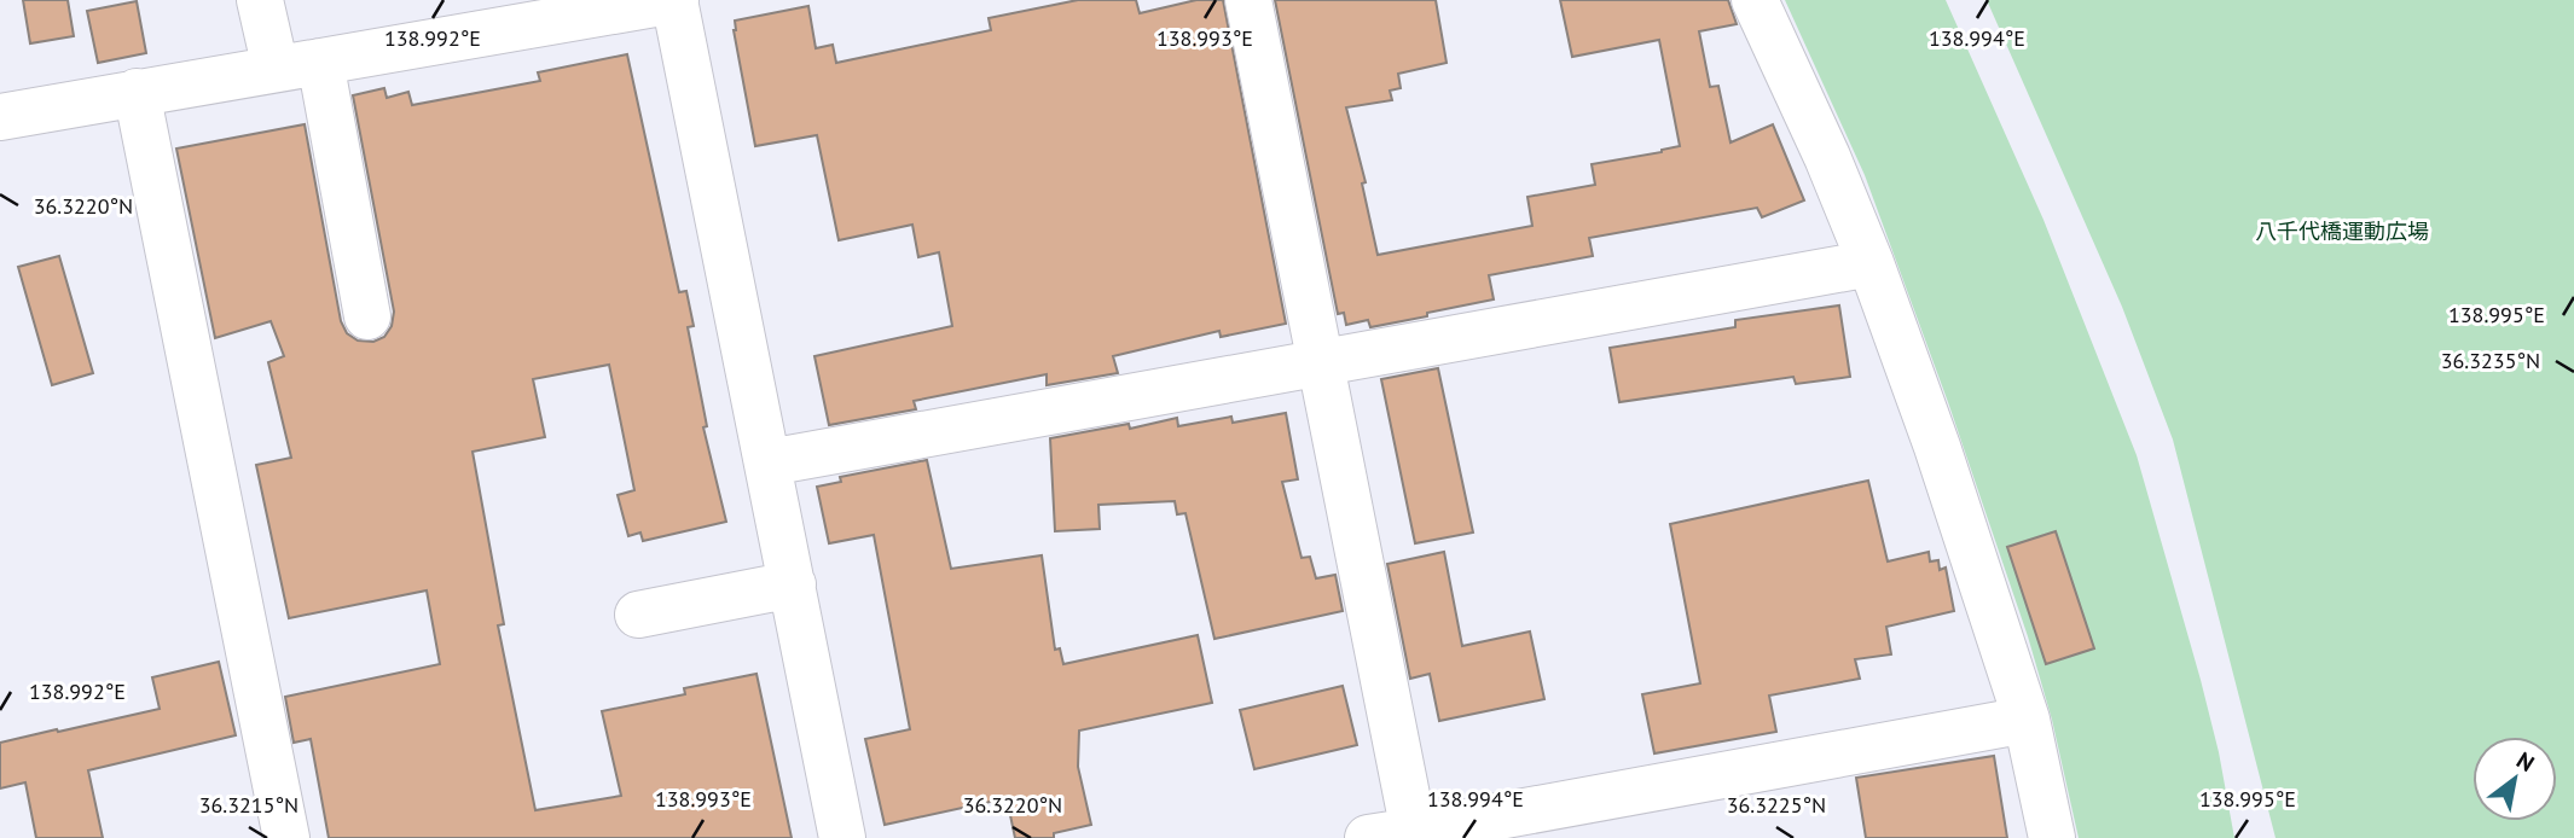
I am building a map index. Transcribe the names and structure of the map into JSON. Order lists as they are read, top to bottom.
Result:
{
  "parks": ["八千代橋運動広場"],
  "north": "top right",
  "coordinates": [
    "138.994°E",
    "138.992°E",
    "138.993°E",
    "36.3220°N",
    "138.995°E",
    "36.3235°N",
    "36.3215°N",
    "36.3225°N"
  ]
}
